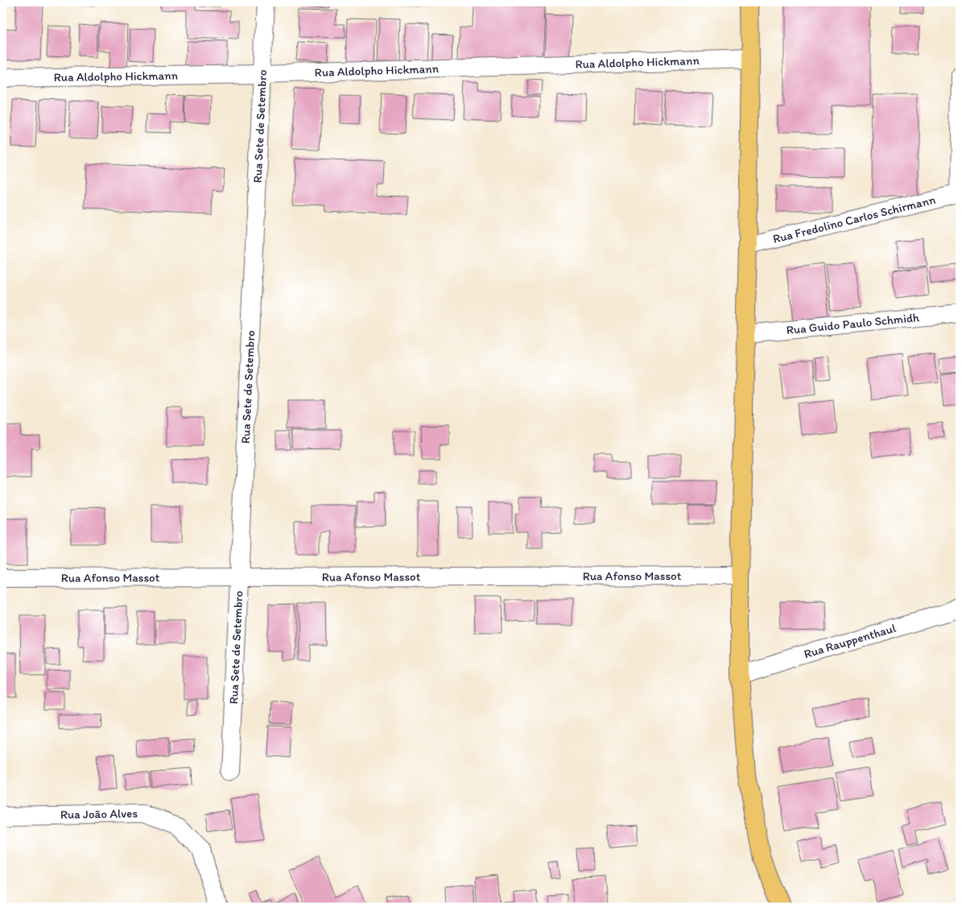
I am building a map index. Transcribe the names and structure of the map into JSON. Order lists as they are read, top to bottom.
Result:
{
  "streets": {
    "street": [
      "Rua Aldolpho Hickmann",
      "Rua Sete de Setembro",
      "Rua Fredolino Carlos Schirmann",
      "Rua Guido Paulo Schmidh",
      "Rua Afonso Massot",
      "Rua Rauppenthaul",
      "Rua João Alves"
    ]
  },
  "crossings": [
    ["Rua Aldolpho Hickmann", "Rua Sete de Setembro"],
    ["Rua Sete de Setembro", "Rua Afonso Massot"]
  ]
}
